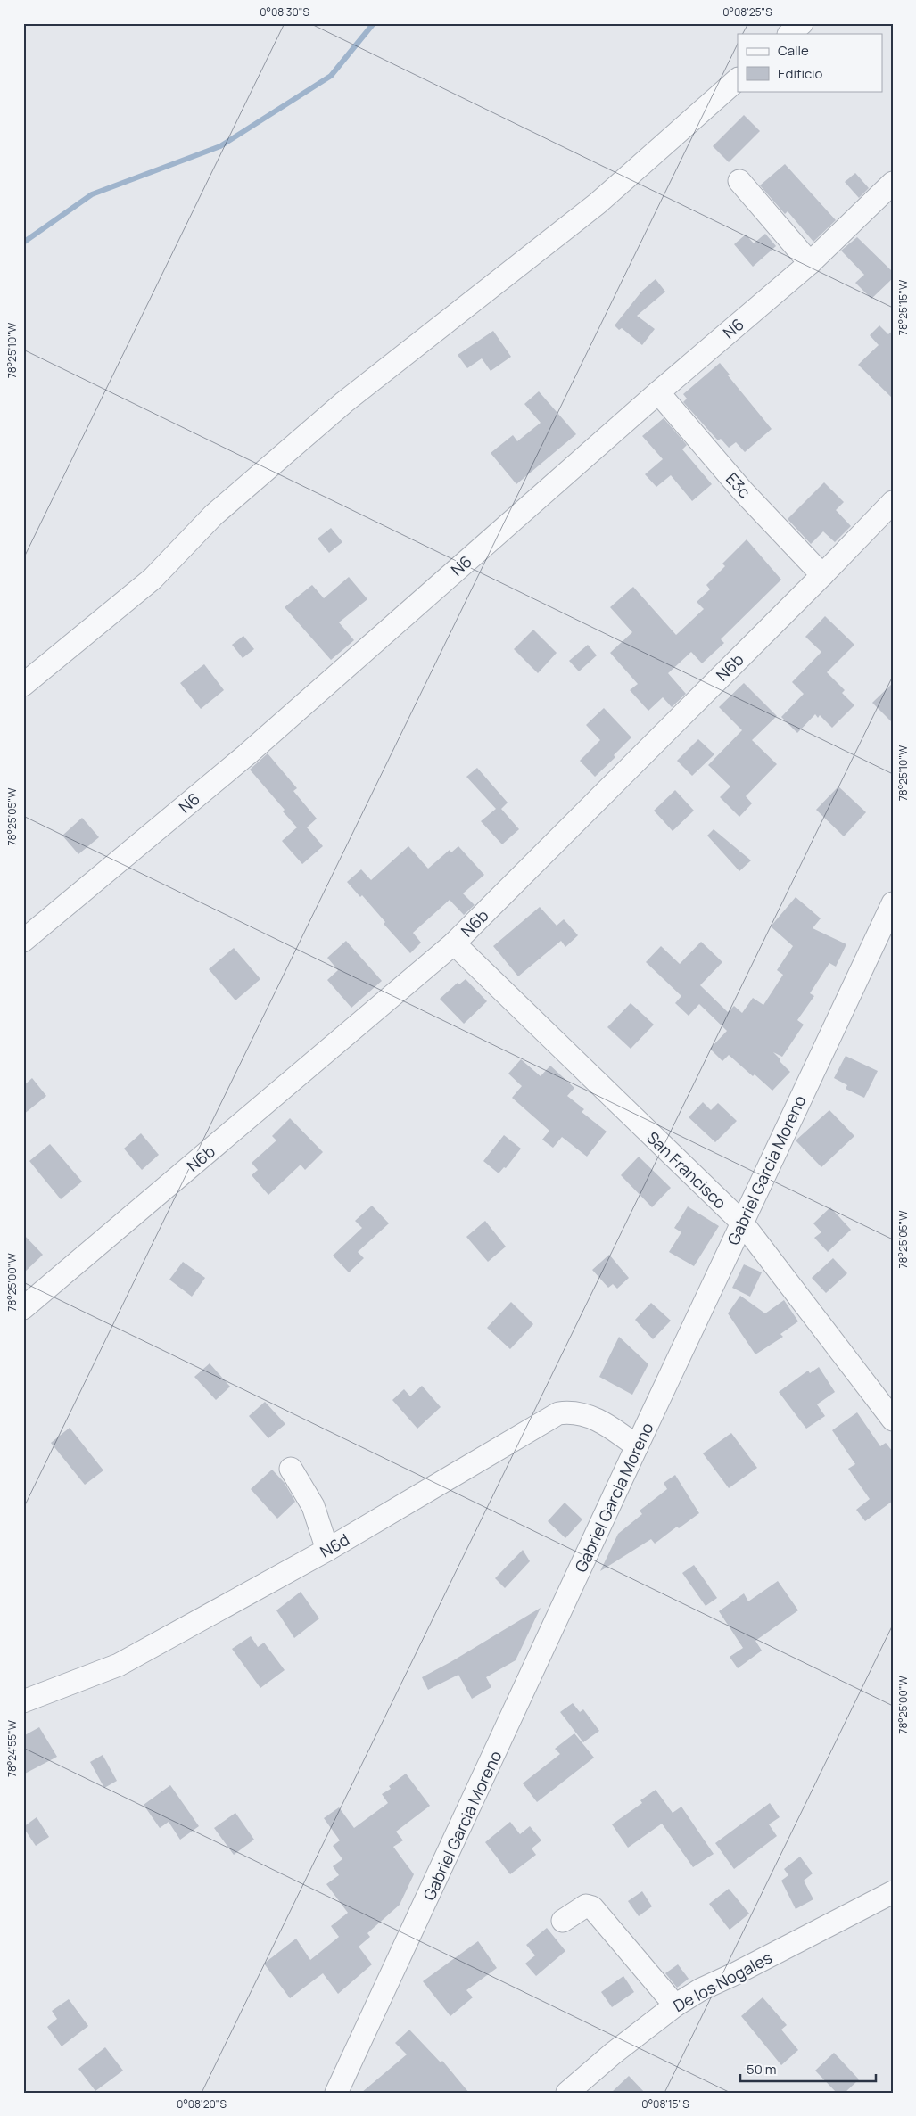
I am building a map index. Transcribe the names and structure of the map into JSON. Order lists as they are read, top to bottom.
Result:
{
  "streets": {
    "street": [
      "N6",
      "E3c",
      "N6b",
      "San Francisco",
      "Gabriel Garcia Moreno",
      "N6d",
      "De los Nogales"
    ]
  },
  "crossings": [
    ["N6", "E3c"],
    ["E3c", "N6b"],
    ["N6b", "San Francisco"],
    ["San Francisco", "Gabriel Garcia Moreno"],
    ["Gabriel Garcia Moreno", "N6d"]
  ],
  "legend": ["Calle", "Edificio"],
  "scale_bar": "50 m",
  "coordinates": [
    "0°08'30\"S",
    "0°08'25\"S",
    "78°25'15\"W",
    "78°25'10\"W",
    "78°25'05\"W",
    "78°25'00\"W",
    "78°24'55\"W",
    "0°08'20\"S",
    "0°08'15\"S"
  ]
}
